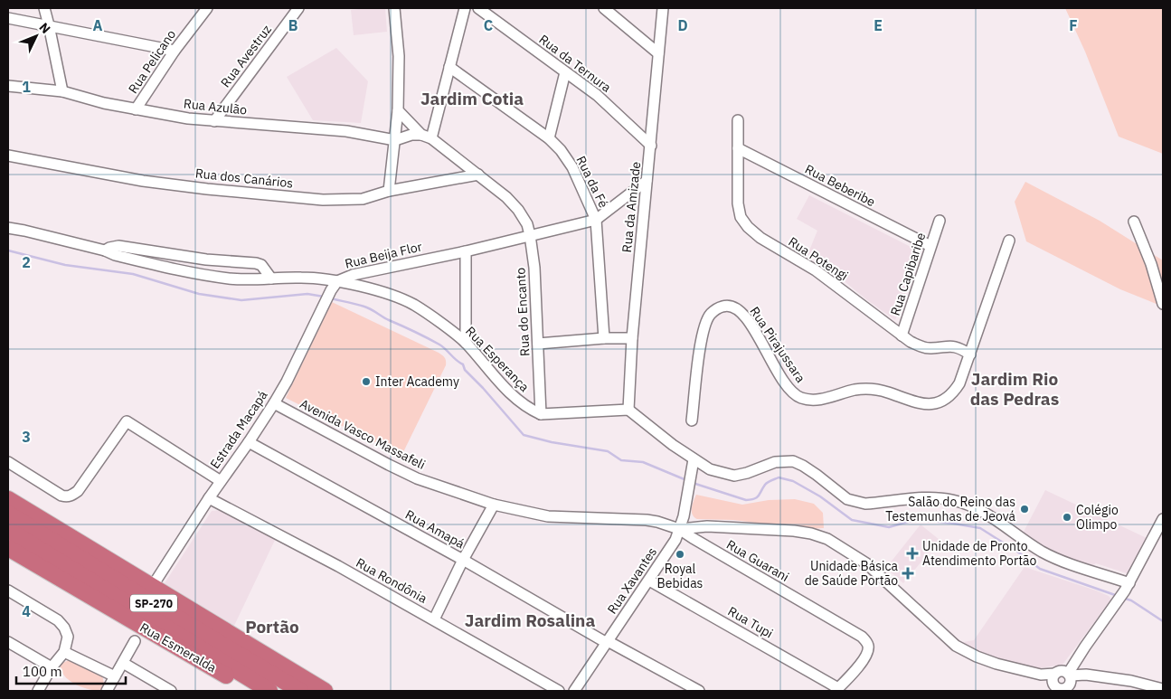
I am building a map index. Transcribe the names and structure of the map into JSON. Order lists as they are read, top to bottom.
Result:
{
  "streets": {
    "highway": ["SP-270", "Rua Esmeralda"],
    "street": [
      "Rua Avestruz",
      "Rua Pelicano",
      "Rua da Ternura",
      "Rua Azulão",
      "Rua dos Canários",
      "Rua da Fé",
      "Rua Beberibe",
      "Rua da Amizade",
      "Rua Beija Flor",
      "Rua Potengi",
      "Rua Capibaribe",
      "Rua do Encanto",
      "Rua Pirajussara",
      "Rua Esperança",
      "Estrada Macapá",
      "Avenida Vasco Massafeli",
      "Rua Amapá",
      "Rua Guarani",
      "Rua Rondônia",
      "Rua Xavantes",
      "Rua Tupi"
    ]
  },
  "crossings": [
    ["Rua Avestruz", "Rua Azulão"],
    ["Rua Pelicano", "Rua Azulão"],
    ["Rua da Ternura", "Rua da Amizade"],
    ["Rua Azulão", "Rua do Encanto"],
    ["Rua dos Canários", "Rua do Encanto"],
    ["Rua da Fé", "Rua Beija Flor"],
    ["Rua Beberibe", "Rua Potengi"],
    ["Rua Beberibe", "Rua Capibaribe"],
    ["Rua da Amizade", "Rua Beija Flor"],
    ["Rua Beija Flor", "Rua do Encanto"],
    ["Rua Beija Flor", "Rua Esperança"],
    ["Rua Beija Flor", "Estrada Macapá"],
    ["Rua Potengi", "Rua Capibaribe"],
    ["Rua Potengi", "Rua Pirajussara"],
    ["Rua do Encanto", "Rua Esperança"],
    ["Rua Esperança", "Estrada Macapá"],
    ["Estrada Macapá", "Avenida Vasco Massafeli"],
    ["Estrada Macapá", "Rua Amapá"],
    ["Estrada Macapá", "Rua Rondônia"],
    ["Avenida Vasco Massafeli", "Rua Guarani"],
    ["Avenida Vasco Massafeli", "Rua Xavantes"],
    ["Rua Amapá", "Rua Xavantes"],
    ["Rua Guarani", "Rua Xavantes"],
    ["Rua Guarani", "Rua Tupi"],
    ["Rua Xavantes", "Rua Tupi"]
  ],
  "districts": [
    "Jardim Cotia",
    "Jardim Rio das Pedras",
    "Jardim Rosalina",
    "Portão"
  ],
  "places": {
    "other": [
      "Inter Academy",
      "Salão do Reino das Testemunhas de Jeová",
      "Colégio Olimpo",
      "Royal Bebidas"
    ],
    "health": ["Unidade de Pronto Atendimento Portão", "Unidade Básica de Saúde Portão"]
  },
  "scale_bar": "100 m",
  "north": "top right",
  "grid": {
    "columns": [
      "A",
      "B",
      "C",
      "D",
      "E",
      "F"
    ],
    "rows": [
      "1",
      "2",
      "3",
      "4"
    ]
  }
}
